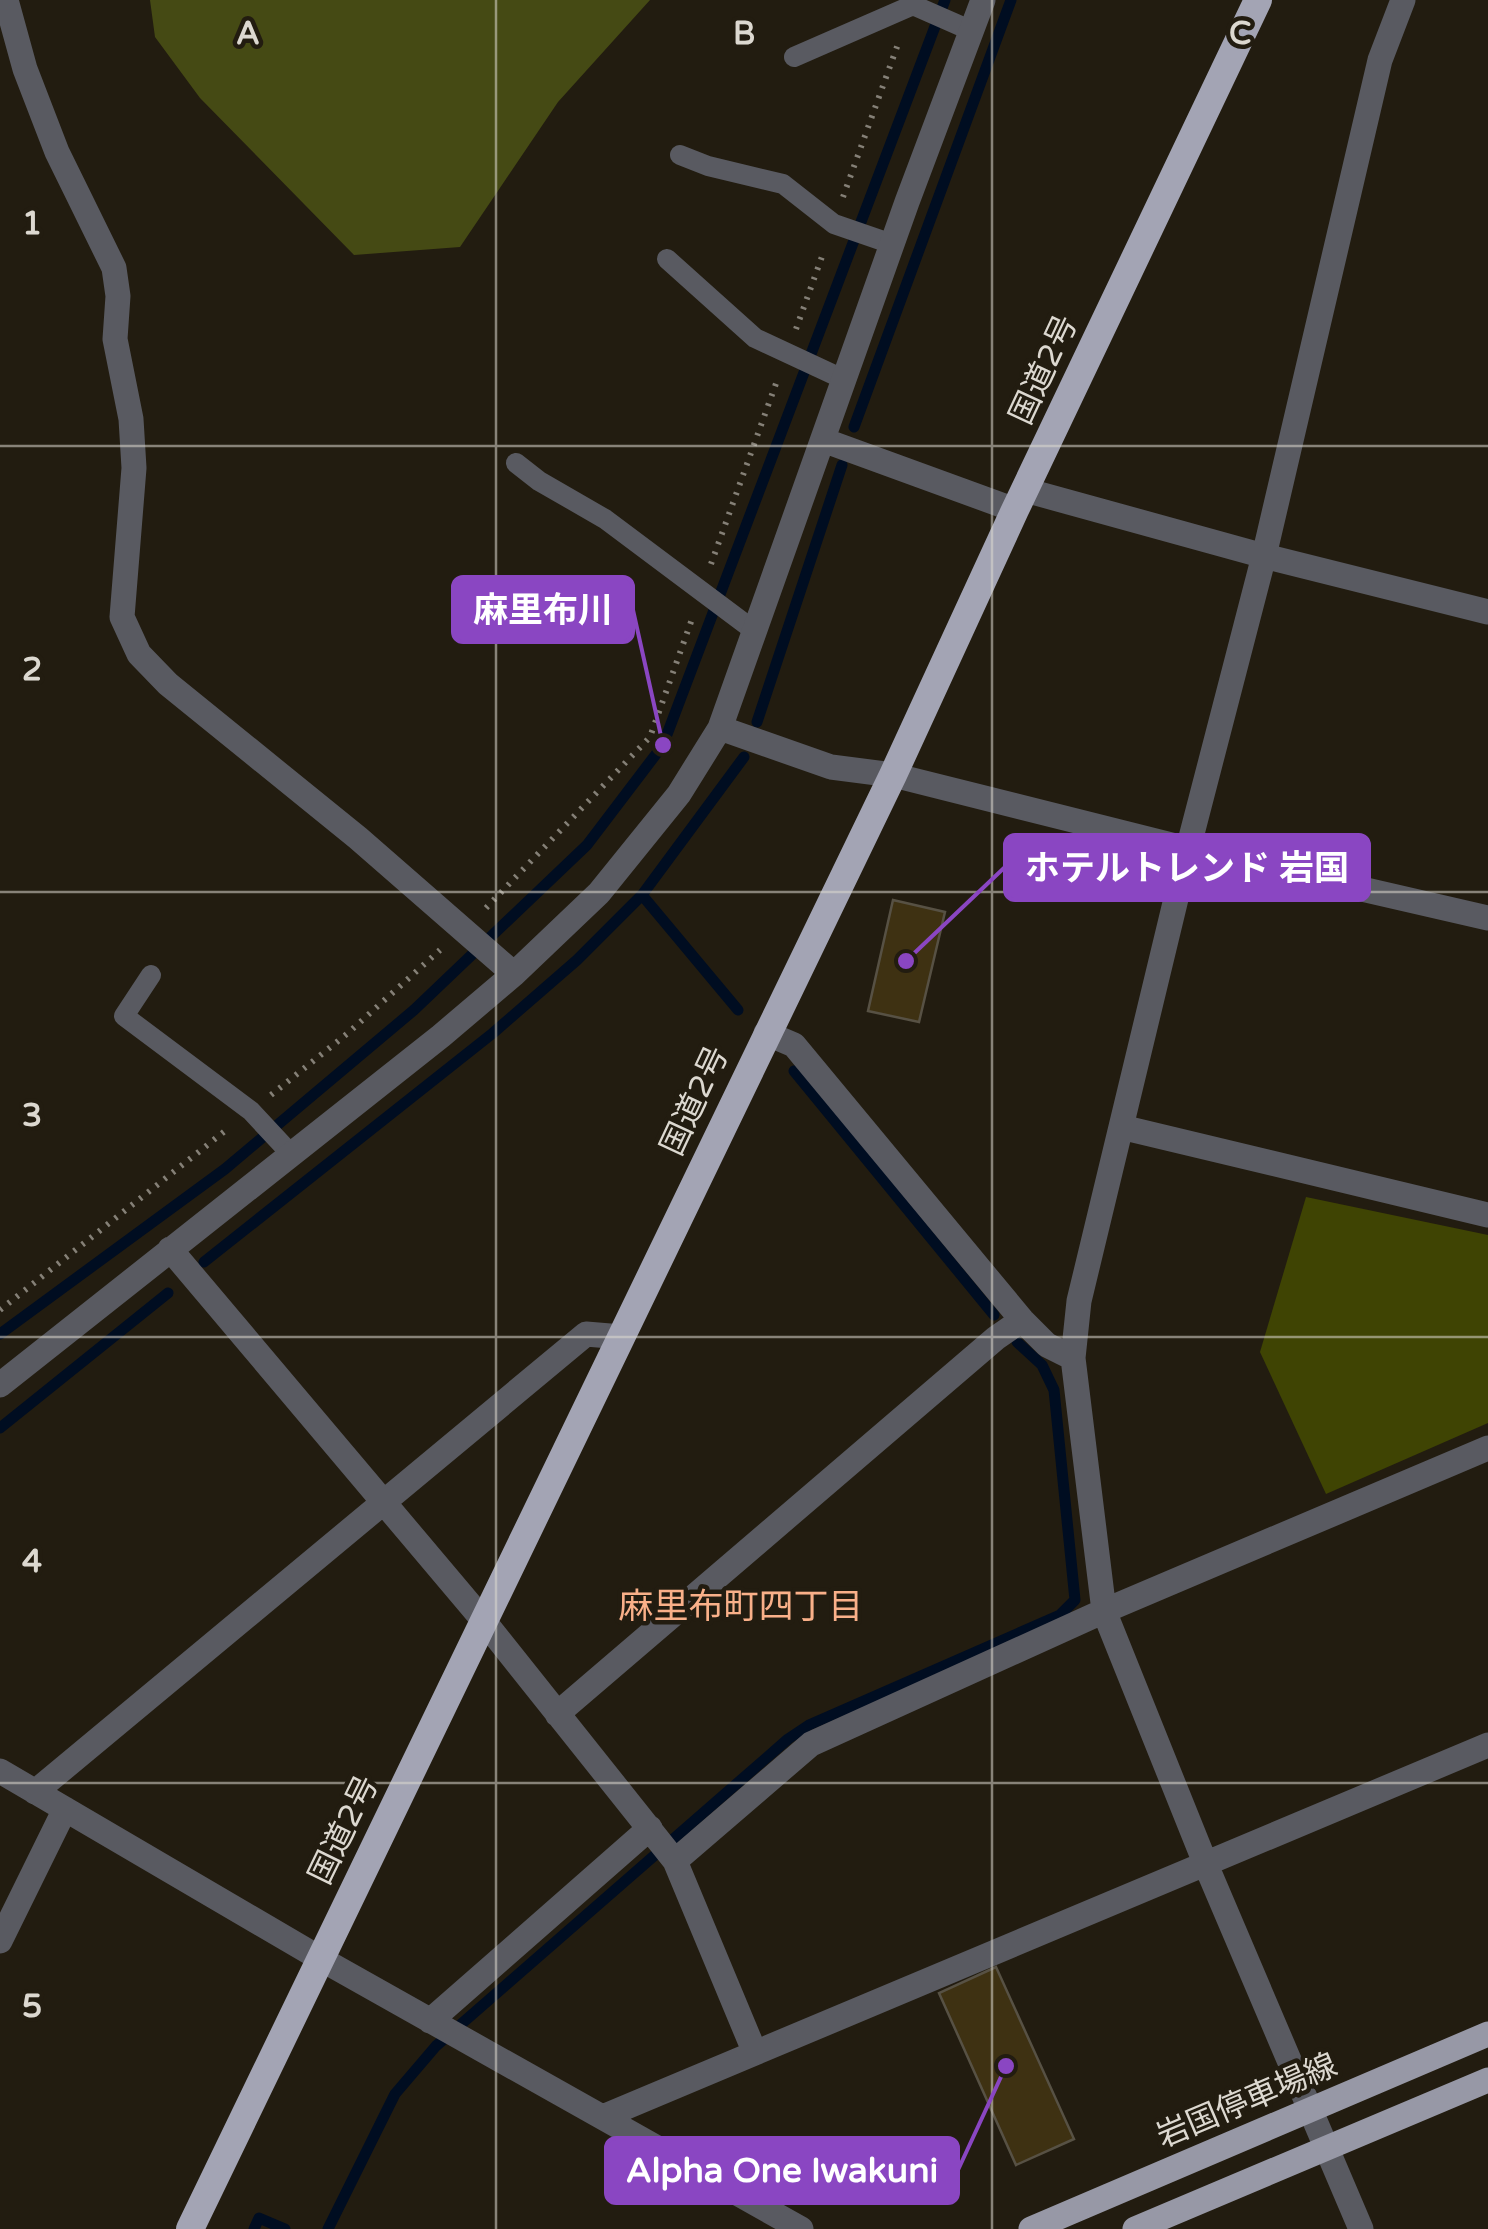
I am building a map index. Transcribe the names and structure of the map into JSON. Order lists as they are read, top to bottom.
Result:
{
  "streets": {
    "highway": ["国道2号"],
    "main road": ["岩国停車場線"]
  },
  "districts": ["麻里布町四丁目"],
  "places": ["麻里布川", "ホテルトレンド 岩国", "Alpha One Iwakuni"],
  "grid": {
    "columns": ["A", "B", "C"],
    "rows": [
      "1",
      "2",
      "3",
      "4",
      "5"
    ]
  }
}
